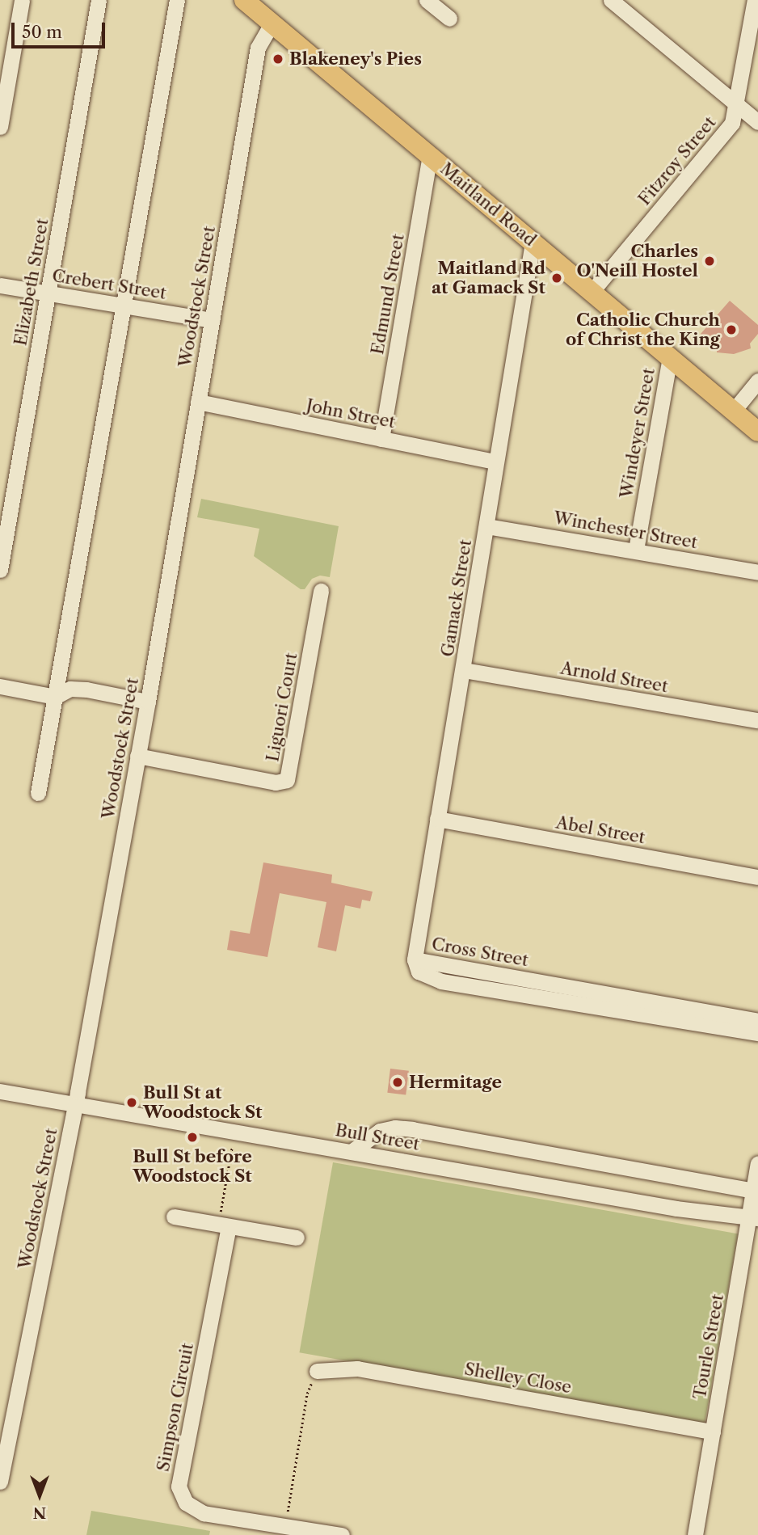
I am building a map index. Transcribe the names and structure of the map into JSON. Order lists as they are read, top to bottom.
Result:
{
  "streets": {
    "main road": ["Maitland Road"],
    "street": [
      "Fitzroy Street",
      "Elizabeth Street",
      "Crebert Street",
      "Edmund Street",
      "Woodstock Street",
      "John Street",
      "Windeyer Street",
      "Winchester Street",
      "Gamack Street",
      "Arnold Street",
      "Liguori Court",
      "Abel Street",
      "Cross Street",
      "Bull Street",
      "Tourle Street",
      "Shelley Close",
      "Simpson Circuit"
    ]
  },
  "crossings": [
    ["Fitzroy Street", "Maitland Road"],
    ["Maitland Road", "Edmund Street"],
    ["Maitland Road", "Woodstock Street"],
    ["Maitland Road", "Windeyer Street"],
    ["Maitland Road", "Gamack Street"],
    ["Elizabeth Street", "Crebert Street"],
    ["Crebert Street", "Woodstock Street"],
    ["Edmund Street", "John Street"],
    ["Woodstock Street", "John Street"],
    ["Woodstock Street", "Liguori Court"],
    ["Woodstock Street", "Bull Street"],
    ["John Street", "Gamack Street"],
    ["Windeyer Street", "Winchester Street"],
    ["Winchester Street", "Gamack Street"],
    ["Gamack Street", "Arnold Street"],
    ["Gamack Street", "Abel Street"],
    ["Gamack Street", "Cross Street"],
    ["Bull Street", "Tourle Street"],
    ["Tourle Street", "Shelley Close"]
  ],
  "places": [
    "Blakeney's Pies",
    "Charles O'Neill Hostel",
    "Maitland Rd at Gamack St",
    "Catholic Church of Christ the King",
    "Hermitage",
    "Bull St at Woodstock St",
    "Bull St before Woodstock St"
  ],
  "scale_bar": "50 m",
  "north": "bottom"
}
